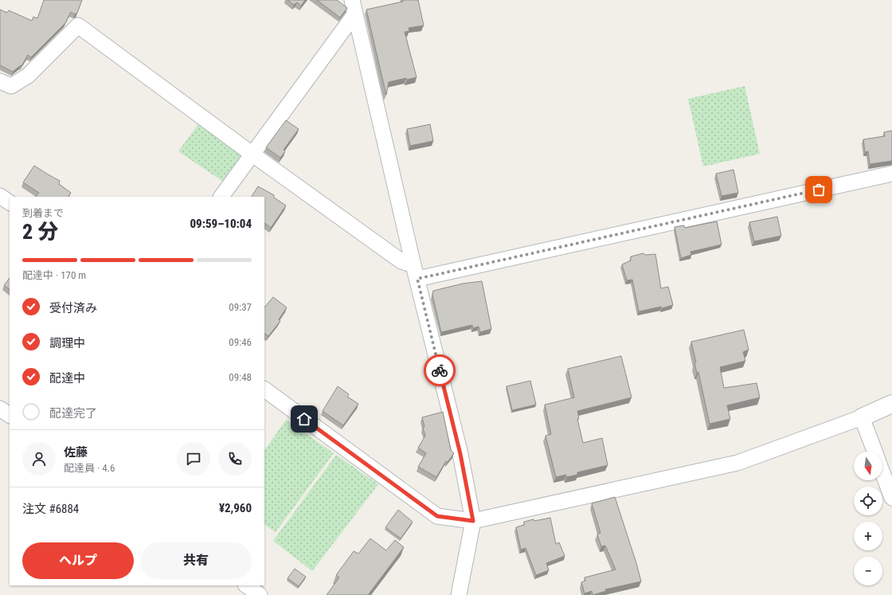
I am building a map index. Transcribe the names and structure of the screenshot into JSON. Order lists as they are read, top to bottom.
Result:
{
  "north": "bottom",
  "page": {
    "heading": ["2 分", "到着まで", "09:59–10:04"],
    "panel": [
      "佐藤",
      "配達員 · 4.6",
      "注文 #6884",
      "¥2,960"
    ],
    "bar": "配達中 · 170 m",
    "list": [
      ["受付済み", "09:37"],
      ["調理中", "09:46"],
      ["配達中", "09:48"],
      "配達完了"
    ],
    "map_buttons": ["+", "−"],
    "buttons": ["ヘルプ", "共有"]
  }
}
